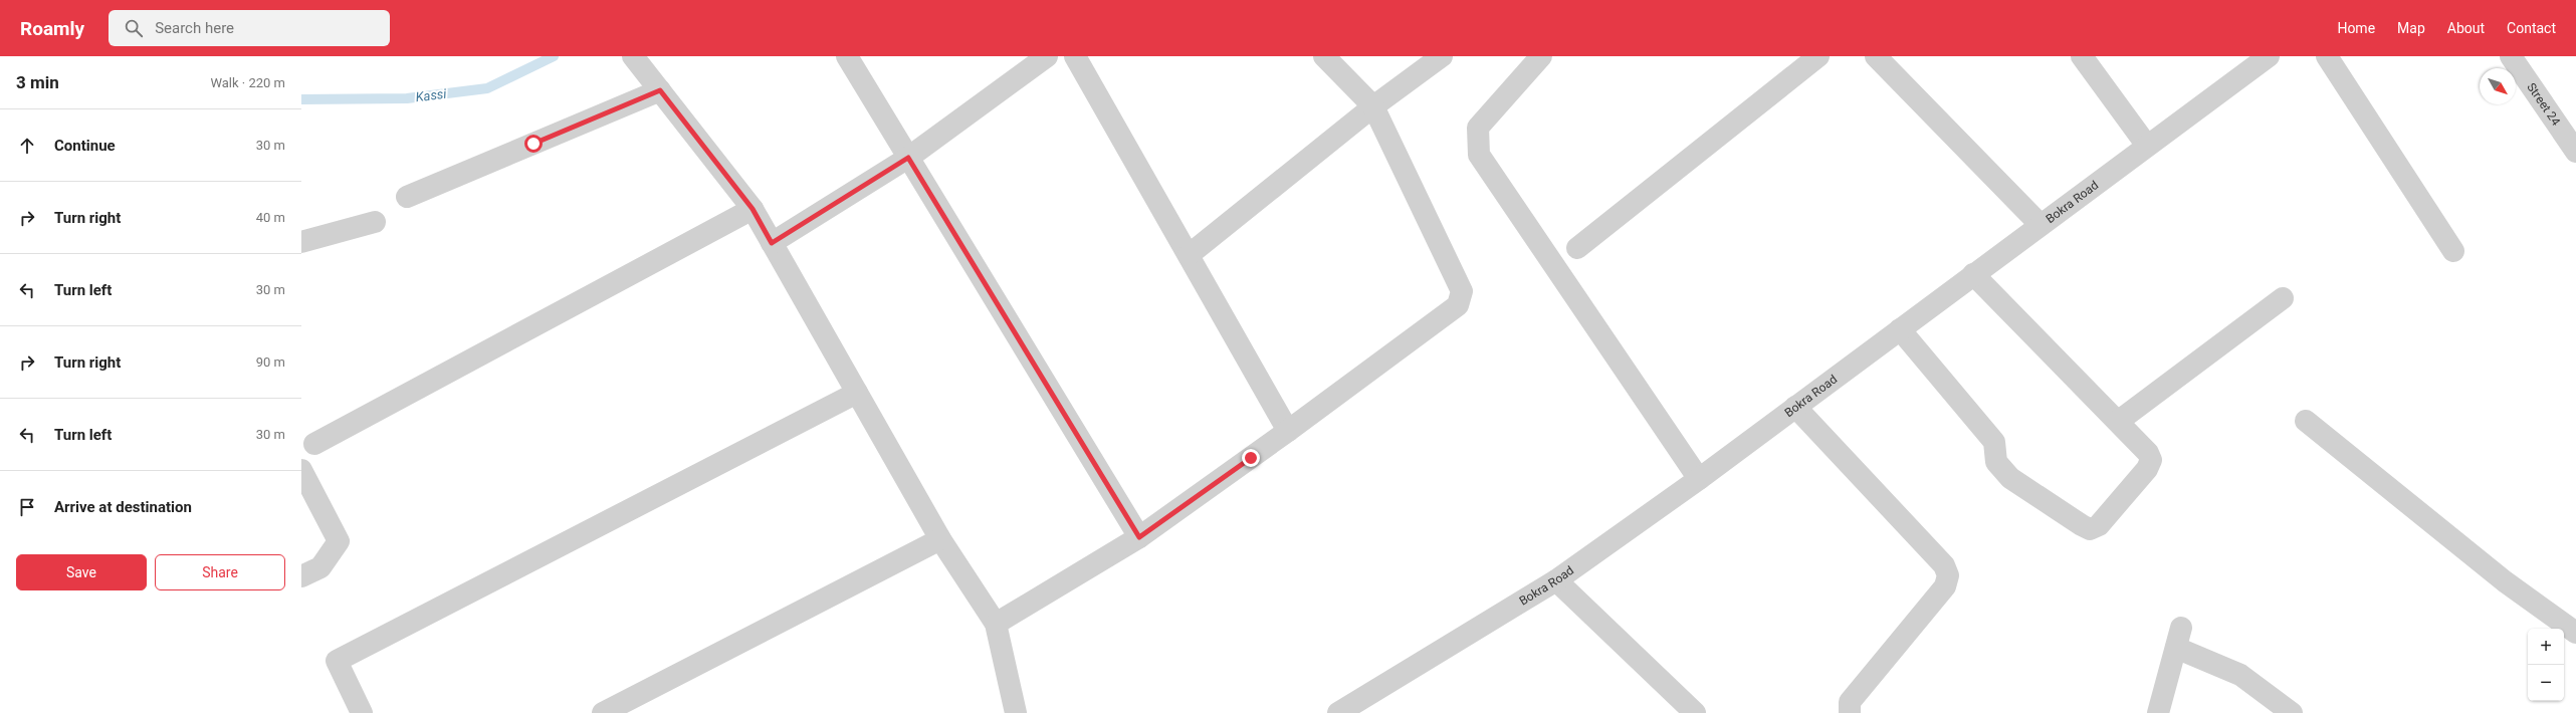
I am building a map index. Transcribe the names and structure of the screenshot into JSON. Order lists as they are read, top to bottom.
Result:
{
  "streets": {
    "street": ["Street 24", "Bokra Road"]
  },
  "water": ["Kassi"],
  "north": "bottom right",
  "page": {
    "header": "Roamly",
    "search": "Search here",
    "nav": [
      "Home",
      "Map",
      "About",
      "Contact"
    ],
    "heading": ["3 min", "Walk · 220 m"],
    "list": [
      ["Continue", "30 m"],
      ["Turn right", "40 m"],
      ["Turn left", "30 m"],
      ["Turn right", "90 m"],
      ["Turn left", "30 m"],
      "Arrive at destination"
    ],
    "buttons": ["Save", "Share"],
    "map_buttons": ["+", "−"]
  }
}
